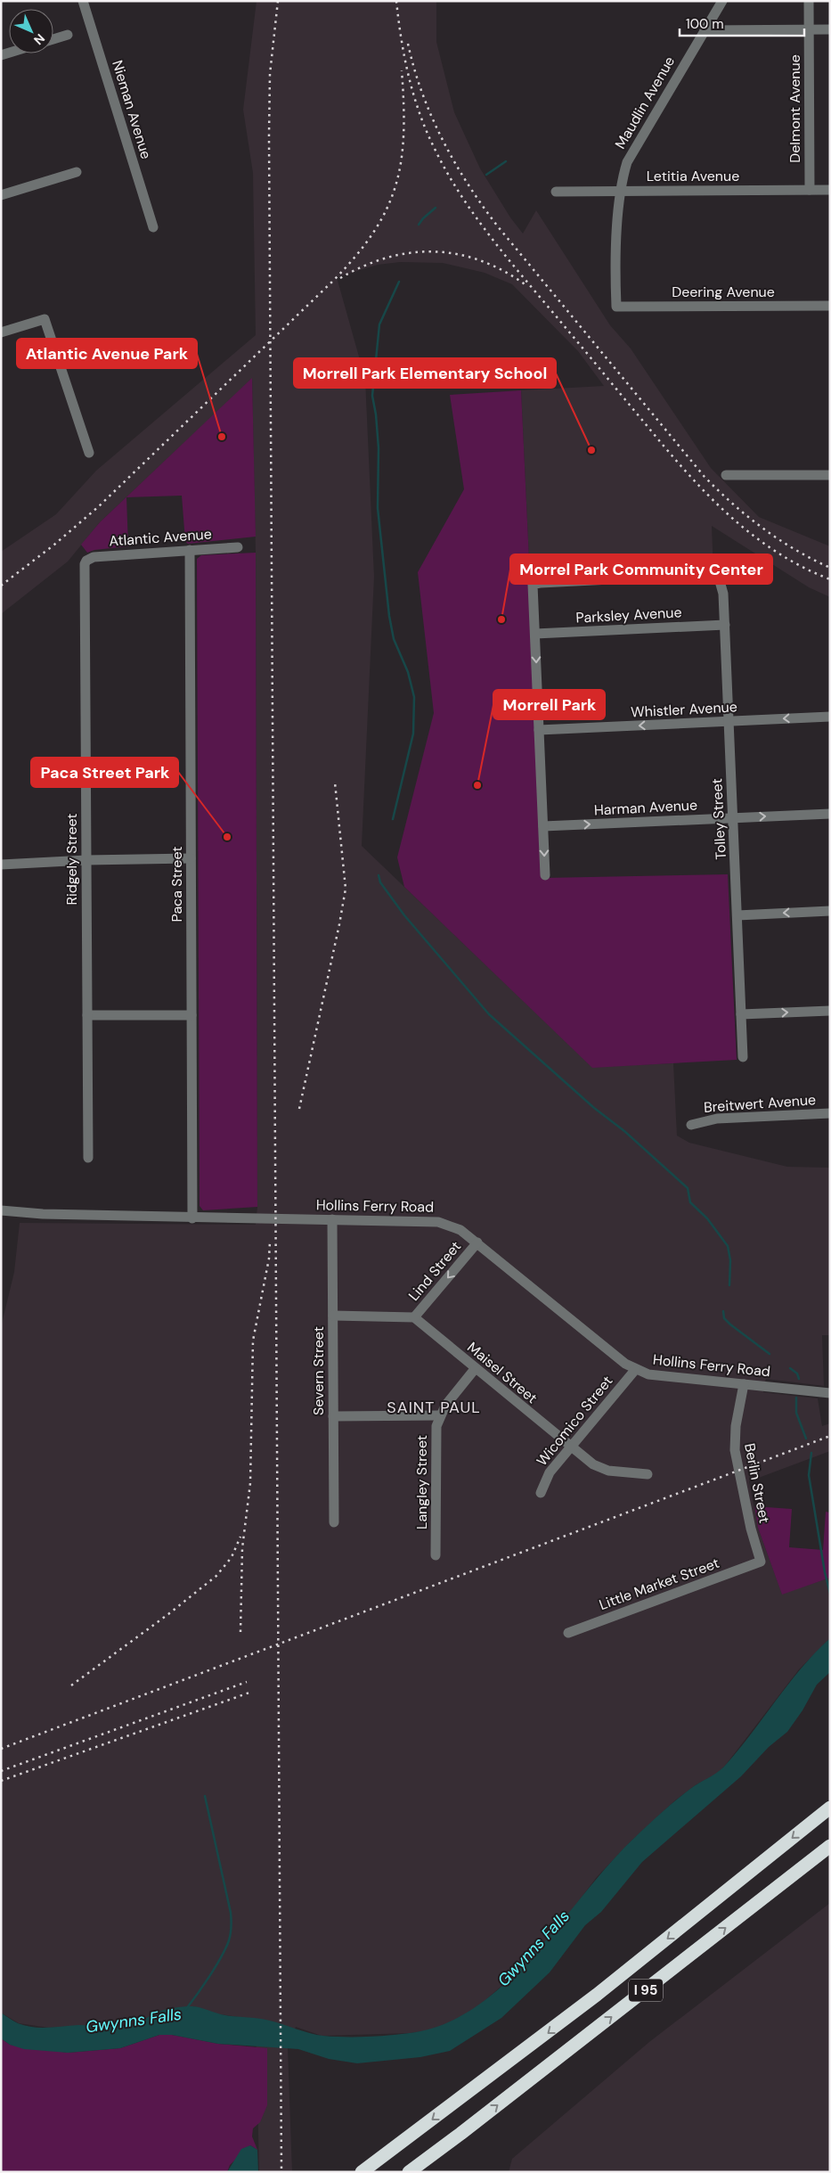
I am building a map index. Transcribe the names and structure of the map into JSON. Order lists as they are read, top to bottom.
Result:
{
  "streets": {
    "highway": ["I 95"],
    "street": [
      "Maudlin Avenue",
      "Delmont Avenue",
      "Nieman Avenue",
      "Letitia Avenue",
      "Deering Avenue",
      "Atlantic Avenue",
      "Parksley Avenue",
      "Whistler Avenue",
      "Harman Avenue",
      "Tolley Street",
      "Ridgely Street",
      "Paca Street",
      "Breitwert Avenue",
      "Hollins Ferry Road",
      "Lind Street",
      "Severn Street",
      "Maisel Street",
      "Wicomico Street",
      "Langley Street",
      "Berlin Street",
      "Little Market Street"
    ]
  },
  "crossings": [
    ["Maudlin Avenue", "Letitia Avenue"],
    ["Maudlin Avenue", "Deering Avenue"],
    ["Delmont Avenue", "Letitia Avenue"],
    ["Atlantic Avenue", "Ridgely Street"],
    ["Atlantic Avenue", "Paca Street"],
    ["Parksley Avenue", "Tolley Street"],
    ["Whistler Avenue", "Tolley Street"],
    ["Harman Avenue", "Tolley Street"],
    ["Paca Street", "Hollins Ferry Road"],
    ["Hollins Ferry Road", "Lind Street"],
    ["Hollins Ferry Road", "Severn Street"],
    ["Hollins Ferry Road", "Wicomico Street"],
    ["Hollins Ferry Road", "Berlin Street"],
    ["Lind Street", "Maisel Street"],
    ["Maisel Street", "Wicomico Street"],
    ["Maisel Street", "Langley Street"],
    ["Berlin Street", "Little Market Street"]
  ],
  "one_way": ["Whistler Avenue", "Harman Avenue", "Lind Street"],
  "districts": ["SAINT PAUL"],
  "water": ["Gwynns Falls"],
  "places": [
    "Atlantic Avenue Park",
    "Morrell Park Elementary School",
    "Morrel Park Community Center",
    "Morrell Park",
    "Paca Street Park"
  ],
  "scale_bar": "100 m",
  "north": "bottom right"
}
